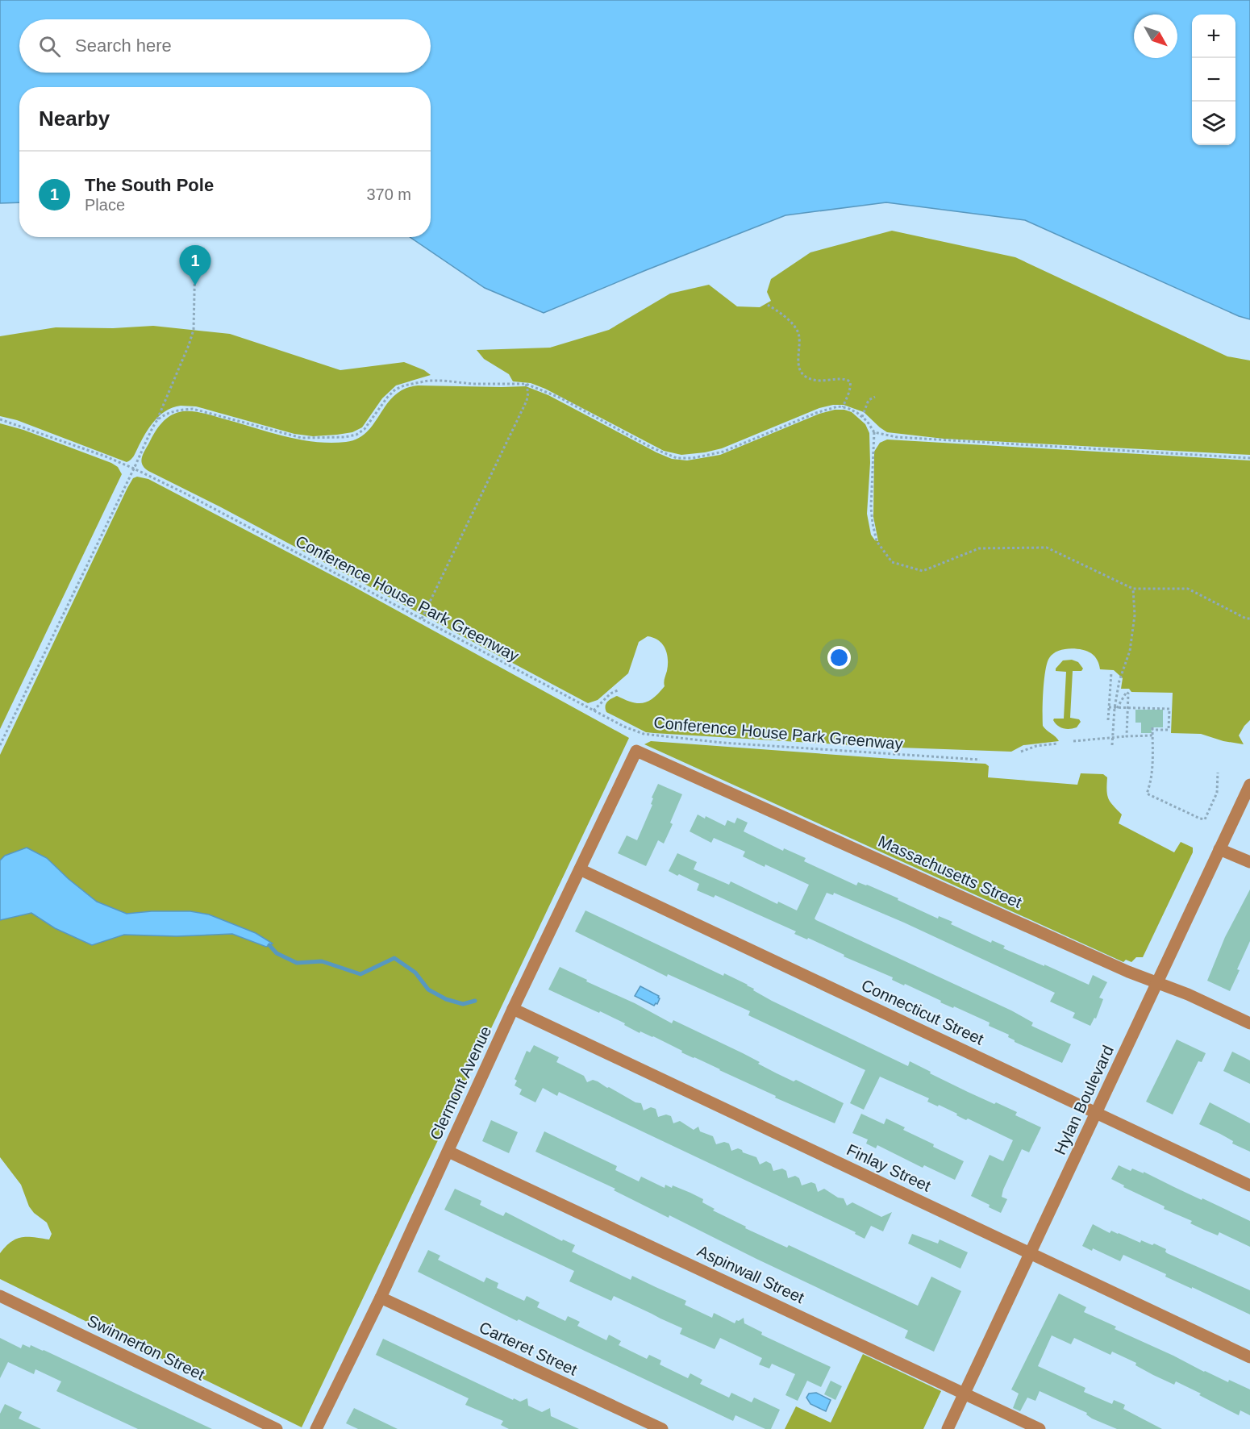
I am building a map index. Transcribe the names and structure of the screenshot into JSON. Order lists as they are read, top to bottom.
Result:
{
  "streets": {
    "street": [
      "Massachusetts Street",
      "Connecticut Street",
      "Clermont Avenue",
      "Hylan Boulevard",
      "Finlay Street",
      "Aspinwall Street",
      "Swinnerton Street",
      "Carteret Street"
    ],
    "path": ["Conference House Park Greenway"]
  },
  "crossings": [
    ["Massachusetts Street", "Clermont Avenue"],
    ["Massachusetts Street", "Hylan Boulevard"],
    ["Connecticut Street", "Clermont Avenue"],
    ["Connecticut Street", "Hylan Boulevard"],
    ["Clermont Avenue", "Finlay Street"],
    ["Clermont Avenue", "Aspinwall Street"],
    ["Clermont Avenue", "Carteret Street"],
    ["Hylan Boulevard", "Finlay Street"],
    ["Hylan Boulevard", "Aspinwall Street"]
  ],
  "north": "bottom right",
  "page": {
    "map_buttons": ["+", "−"],
    "search": "Search here",
    "heading": "Nearby",
    "list": [
      {
        "mark": "1",
        "name": "The South Pole",
        "note": "Place",
        "value": "370 m"
      }
    ],
    "pins": "1"
  }
}
